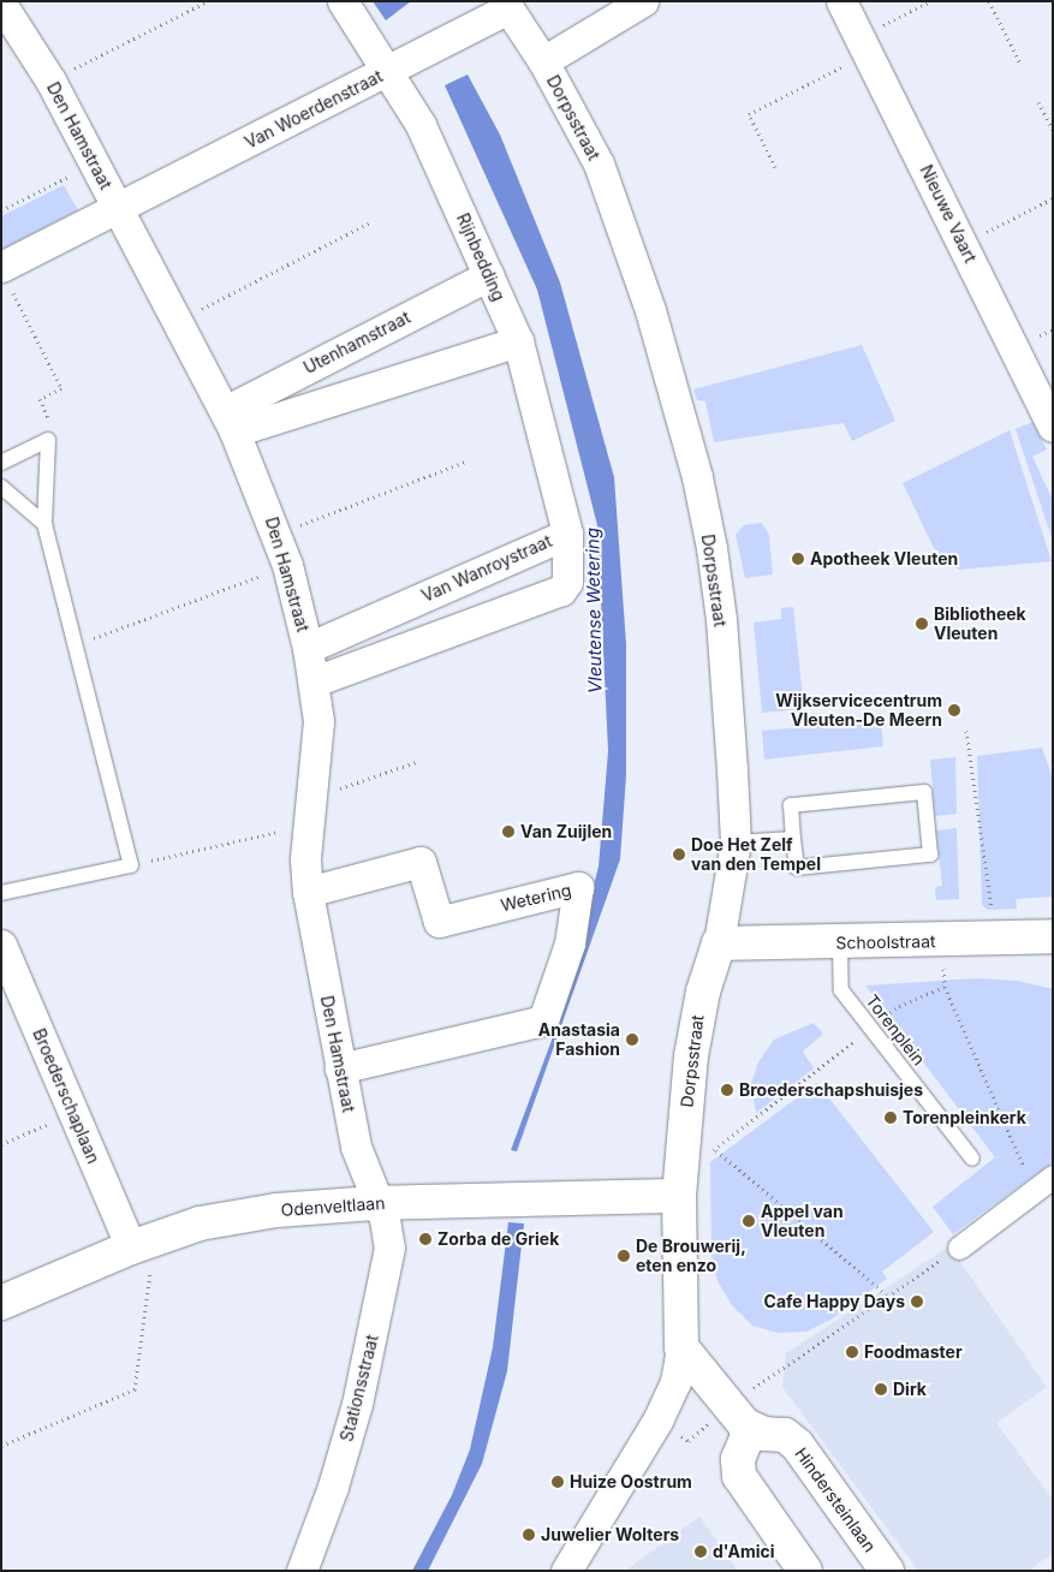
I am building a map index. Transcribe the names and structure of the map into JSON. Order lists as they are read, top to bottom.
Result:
{
  "streets": {
    "street": [
      "Van Woerdenstraat",
      "Dorpsstraat",
      "Den Hamstraat",
      "Nieuwe Vaart",
      "Rijnbedding",
      "Utenhamstraat",
      "Van Wanroystraat",
      "Wetering",
      "Schoolstraat",
      "Broederschaplaan",
      "Odenveltlaan",
      "Stationsstraat",
      "Hindersteinlaan"
    ],
    "lane": ["Torenplein"]
  },
  "crossings": [
    ["Van Woerdenstraat", "Dorpsstraat"],
    ["Van Woerdenstraat", "Den Hamstraat"],
    ["Van Woerdenstraat", "Rijnbedding"],
    ["Dorpsstraat", "Schoolstraat"],
    ["Dorpsstraat", "Odenveltlaan"],
    ["Den Hamstraat", "Utenhamstraat"],
    ["Den Hamstraat", "Van Wanroystraat"],
    ["Den Hamstraat", "Wetering"],
    ["Den Hamstraat", "Odenveltlaan"],
    ["Den Hamstraat", "Stationsstraat"],
    ["Rijnbedding", "Utenhamstraat"],
    ["Rijnbedding", "Van Wanroystraat"],
    ["Schoolstraat", "Torenplein"],
    ["Broederschaplaan", "Odenveltlaan"],
    ["Odenveltlaan", "Stationsstraat"]
  ],
  "water": ["Vleutense Wetering"],
  "places": [
    "Apotheek Vleuten",
    "Bibliotheek Vleuten",
    "Wijkservicecentrum Vleuten-De Meern",
    "Van Zuijlen",
    "Doe Het Zelf van den Tempel",
    "Anastasia Fashion",
    "Broederschapshuisjes",
    "Torenpleinkerk",
    "Appel van Vleuten",
    "Zorba de Griek",
    "De Brouwerij, eten enzo",
    "Cafe Happy Days",
    "Foodmaster",
    "Dirk",
    "Huize Oostrum",
    "Juwelier Wolters",
    "d'Amici"
  ]
}
